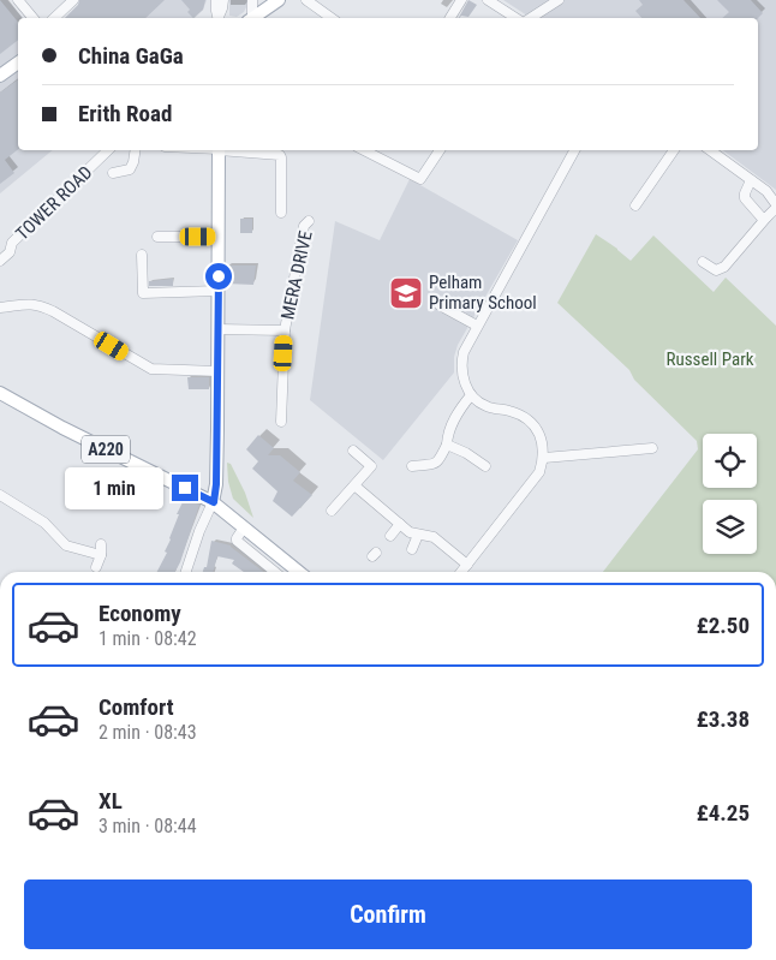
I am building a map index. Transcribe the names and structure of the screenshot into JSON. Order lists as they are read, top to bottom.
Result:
{
  "streets": {
    "main road": ["A220"],
    "street": ["TOWER ROAD", "MERA DRIVE"]
  },
  "parks": ["Russell Park"],
  "places": {
    "school or university": ["Pelham Primary School"]
  },
  "page": {
    "banner": ["China GaGa", "Erith Road"],
    "bubble": "1 min",
    "list": [
      {
        "name": "Economy",
        "note": "1 min · 08:42",
        "value": "£2.50"
      },
      {
        "name": "Comfort",
        "note": "2 min · 08:43",
        "value": "£3.38"
      },
      {
        "name": "XL",
        "note": "3 min · 08:44",
        "value": "£4.25"
      }
    ],
    "buttons": "Confirm"
  }
}
